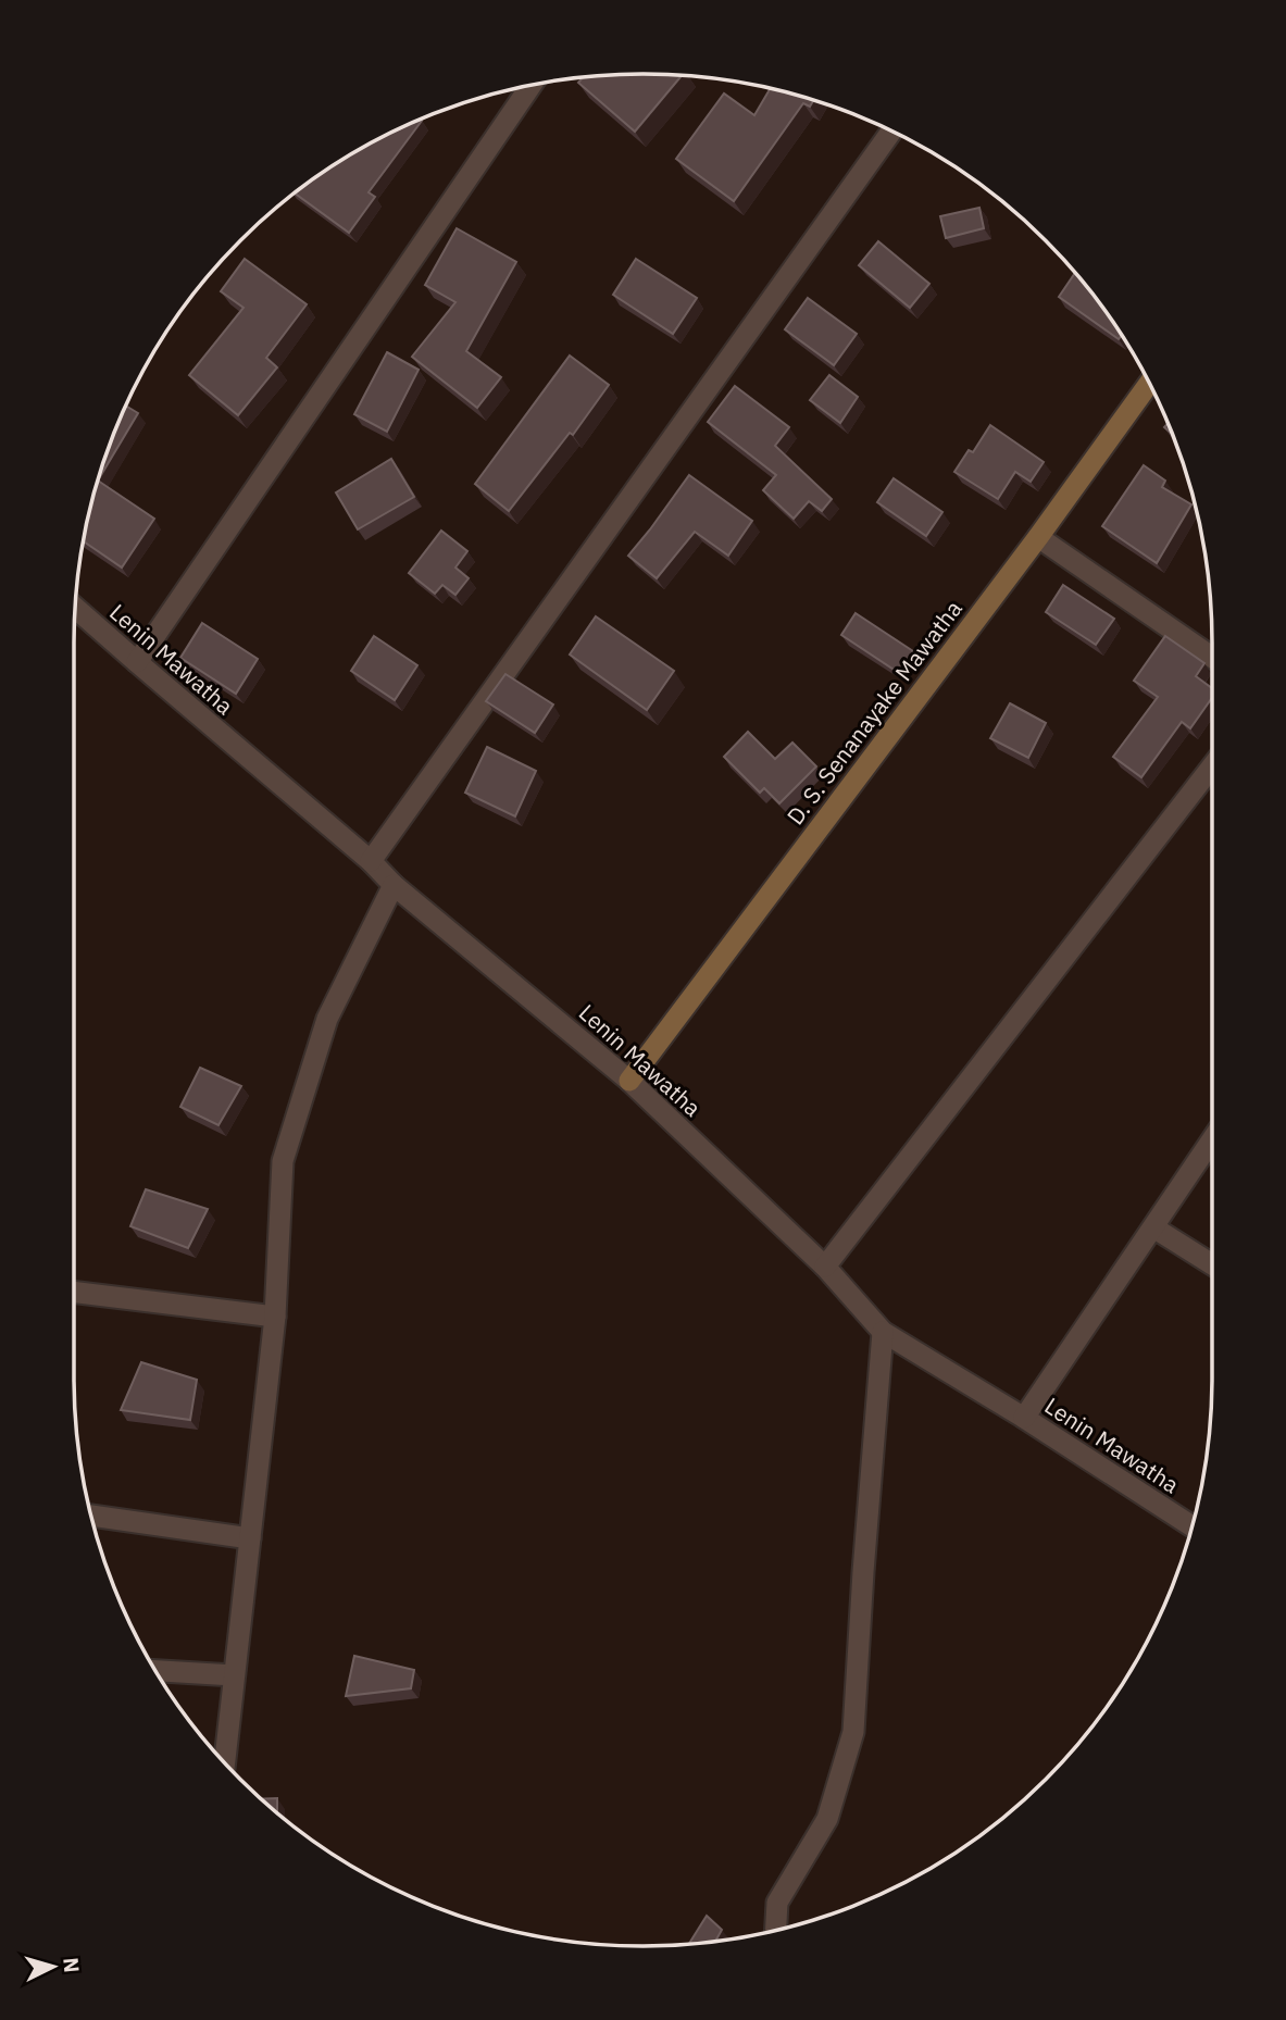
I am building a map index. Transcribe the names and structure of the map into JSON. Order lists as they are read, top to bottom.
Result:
{
  "streets": {
    "main road": ["D. S. Senanayake Mawatha"],
    "street": ["Lenin Mawatha"]
  },
  "crossings": [
    ["Lenin Mawatha", "D. S. Senanayake Mawatha"]
  ],
  "north": "right"
}
